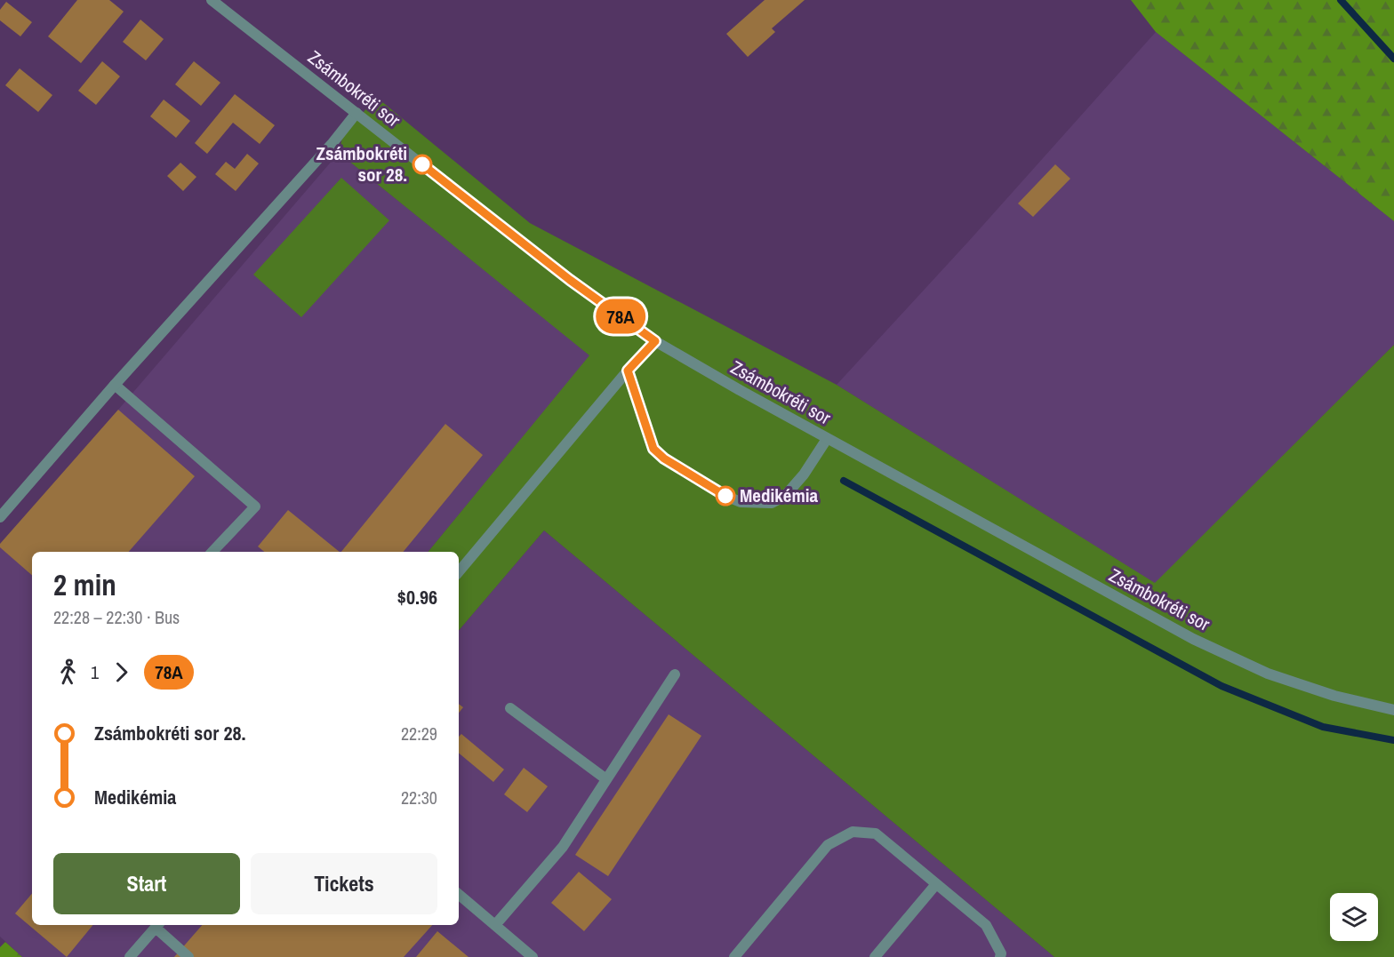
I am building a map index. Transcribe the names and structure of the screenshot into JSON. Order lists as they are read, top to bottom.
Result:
{
  "streets": {
    "street": ["Zsámbokréti sor"]
  },
  "places": ["Zsámbokréti sor 28.", "Medikémia"],
  "lines": ["bus line 78A"],
  "page": {
    "on_map": "78A",
    "heading": ["2 min", "22:28 – 22:30 · Bus", "$0.96"],
    "legs": ["1", "78A"],
    "list": [
      {
        "name": "Zsámbokréti sor 28.",
        "value": "22:29"
      },
      {
        "name": "Medikémia",
        "value": "22:30"
      }
    ],
    "buttons": ["Start", "Tickets"]
  }
}
